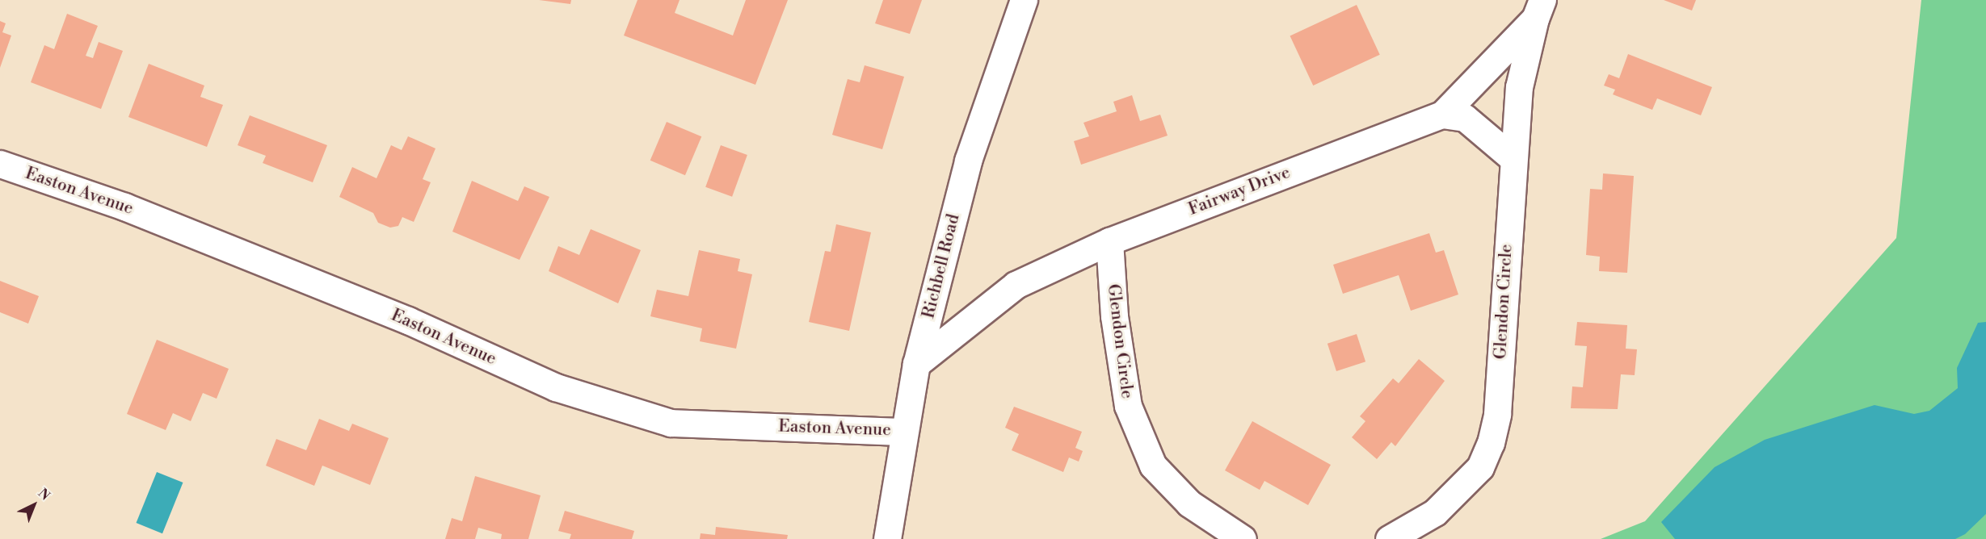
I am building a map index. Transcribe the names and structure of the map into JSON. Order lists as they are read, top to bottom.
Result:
{
  "streets": {
    "street": [
      "Easton Avenue",
      "Fairway Drive",
      "Richbell Road",
      "Glendon Circle"
    ]
  },
  "crossings": [
    ["Easton Avenue", "Richbell Road"],
    ["Fairway Drive", "Richbell Road"],
    ["Fairway Drive", "Glendon Circle"]
  ],
  "north": "top right"
}
